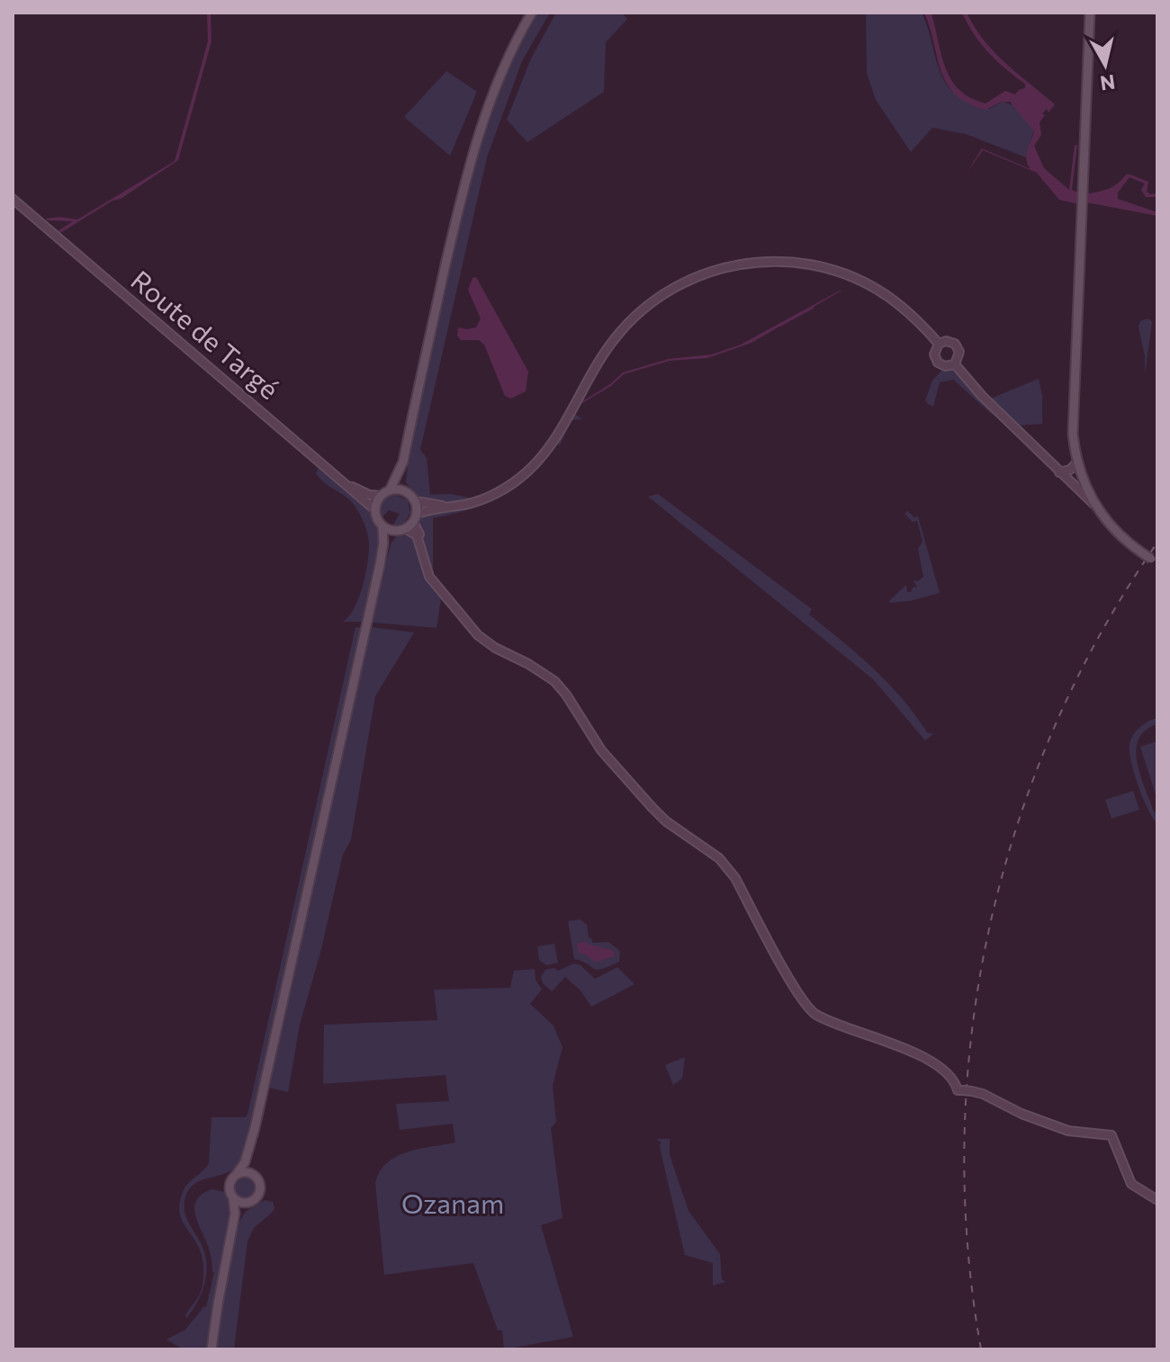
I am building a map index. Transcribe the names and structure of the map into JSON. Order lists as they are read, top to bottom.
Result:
{
  "streets": {
    "street": ["Route de Targé"]
  },
  "parks": ["Ozanam"],
  "north": "bottom"
}
